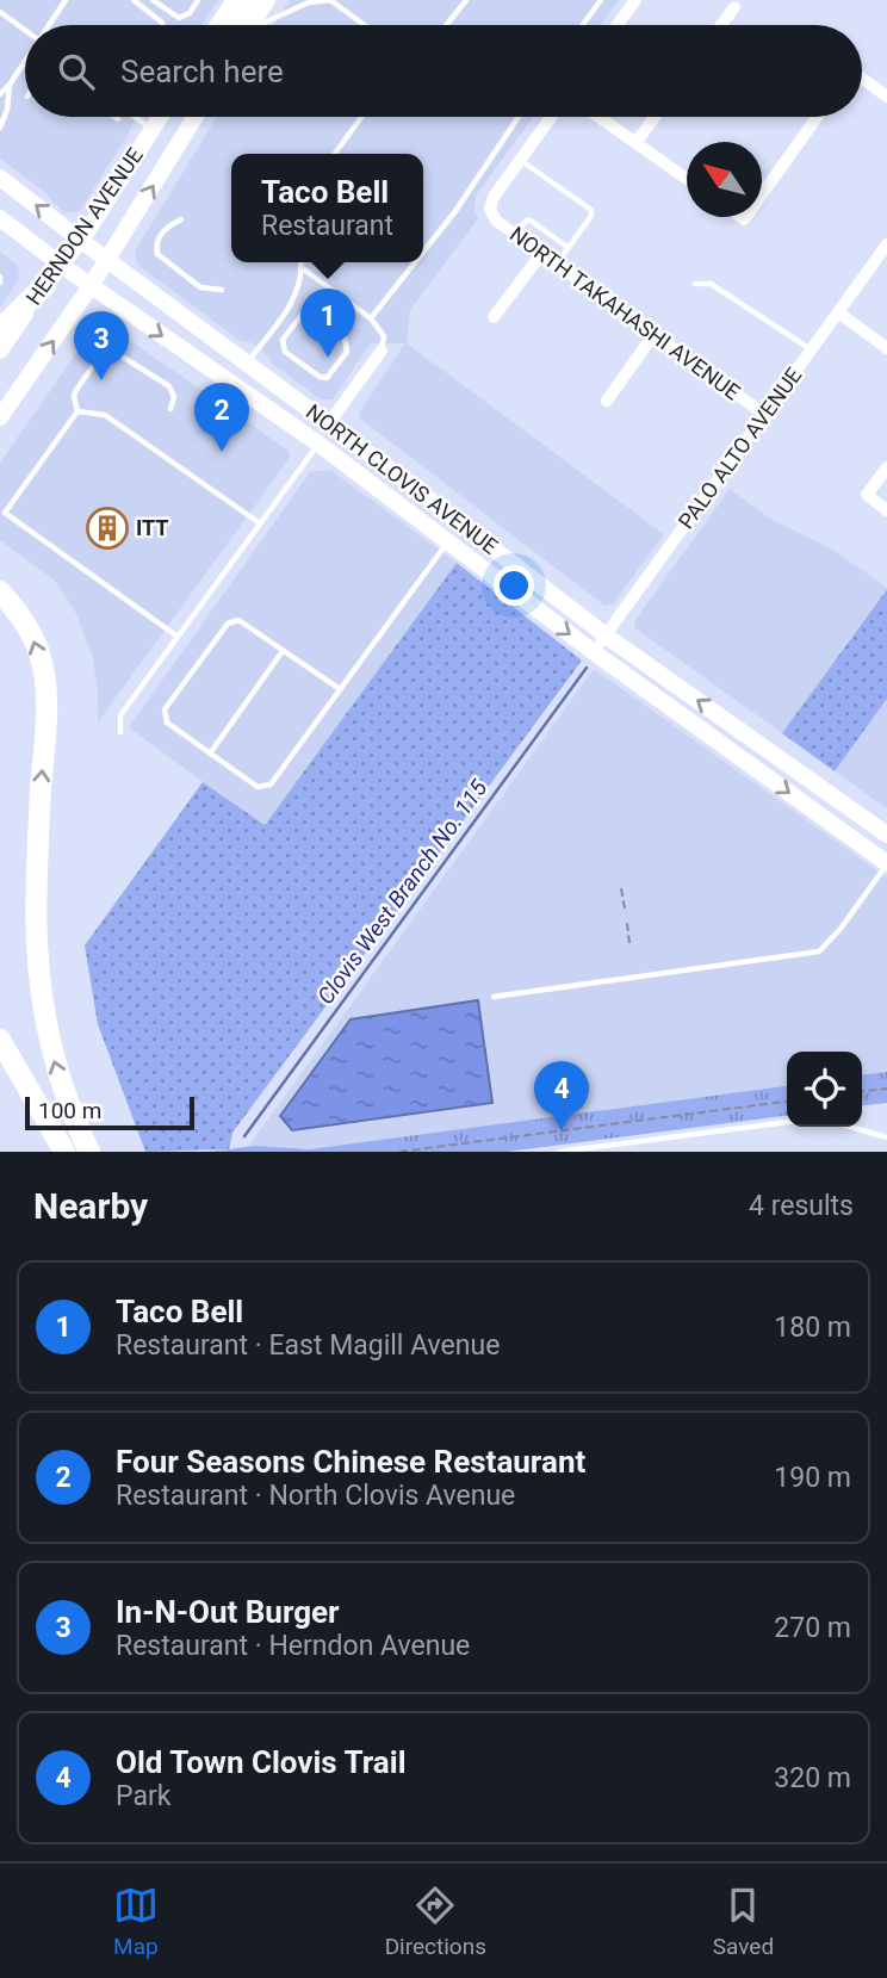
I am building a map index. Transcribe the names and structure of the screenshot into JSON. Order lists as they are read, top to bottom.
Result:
{
  "streets": {
    "main road": ["HERNDON AVENUE", "NORTH CLOVIS AVENUE"],
    "street": ["NORTH TAKAHASHI AVENUE", "PALO ALTO AVENUE"]
  },
  "crossings": [
    ["HERNDON AVENUE", "NORTH CLOVIS AVENUE"],
    ["NORTH TAKAHASHI AVENUE", "PALO ALTO AVENUE"],
    ["PALO ALTO AVENUE", "NORTH CLOVIS AVENUE"]
  ],
  "water": ["Clovis West Branch No. 115"],
  "places": {
    "building": ["ITT"]
  },
  "scale_bar": "100 m",
  "north": "top left",
  "page": {
    "search": "Search here",
    "popup": ["Taco Bell", "Restaurant"],
    "pins": [
      "1",
      "3",
      "2",
      "4"
    ],
    "scale": "100 m",
    "heading": ["Nearby", "4 results"],
    "list": [
      {
        "mark": "1",
        "name": "Taco Bell",
        "note": "Restaurant · East Magill Avenue",
        "value": "180 m"
      },
      {
        "mark": "2",
        "name": "Four Seasons Chinese Restaurant",
        "note": "Restaurant · North Clovis Avenue",
        "value": "190 m"
      },
      {
        "mark": "3",
        "name": "In-N-Out Burger",
        "note": "Restaurant · Herndon Avenue",
        "value": "270 m"
      },
      {
        "mark": "4",
        "name": "Old Town Clovis Trail",
        "note": "Park",
        "value": "320 m"
      }
    ],
    "nav": ["Map", "Directions", "Saved"]
  }
}
